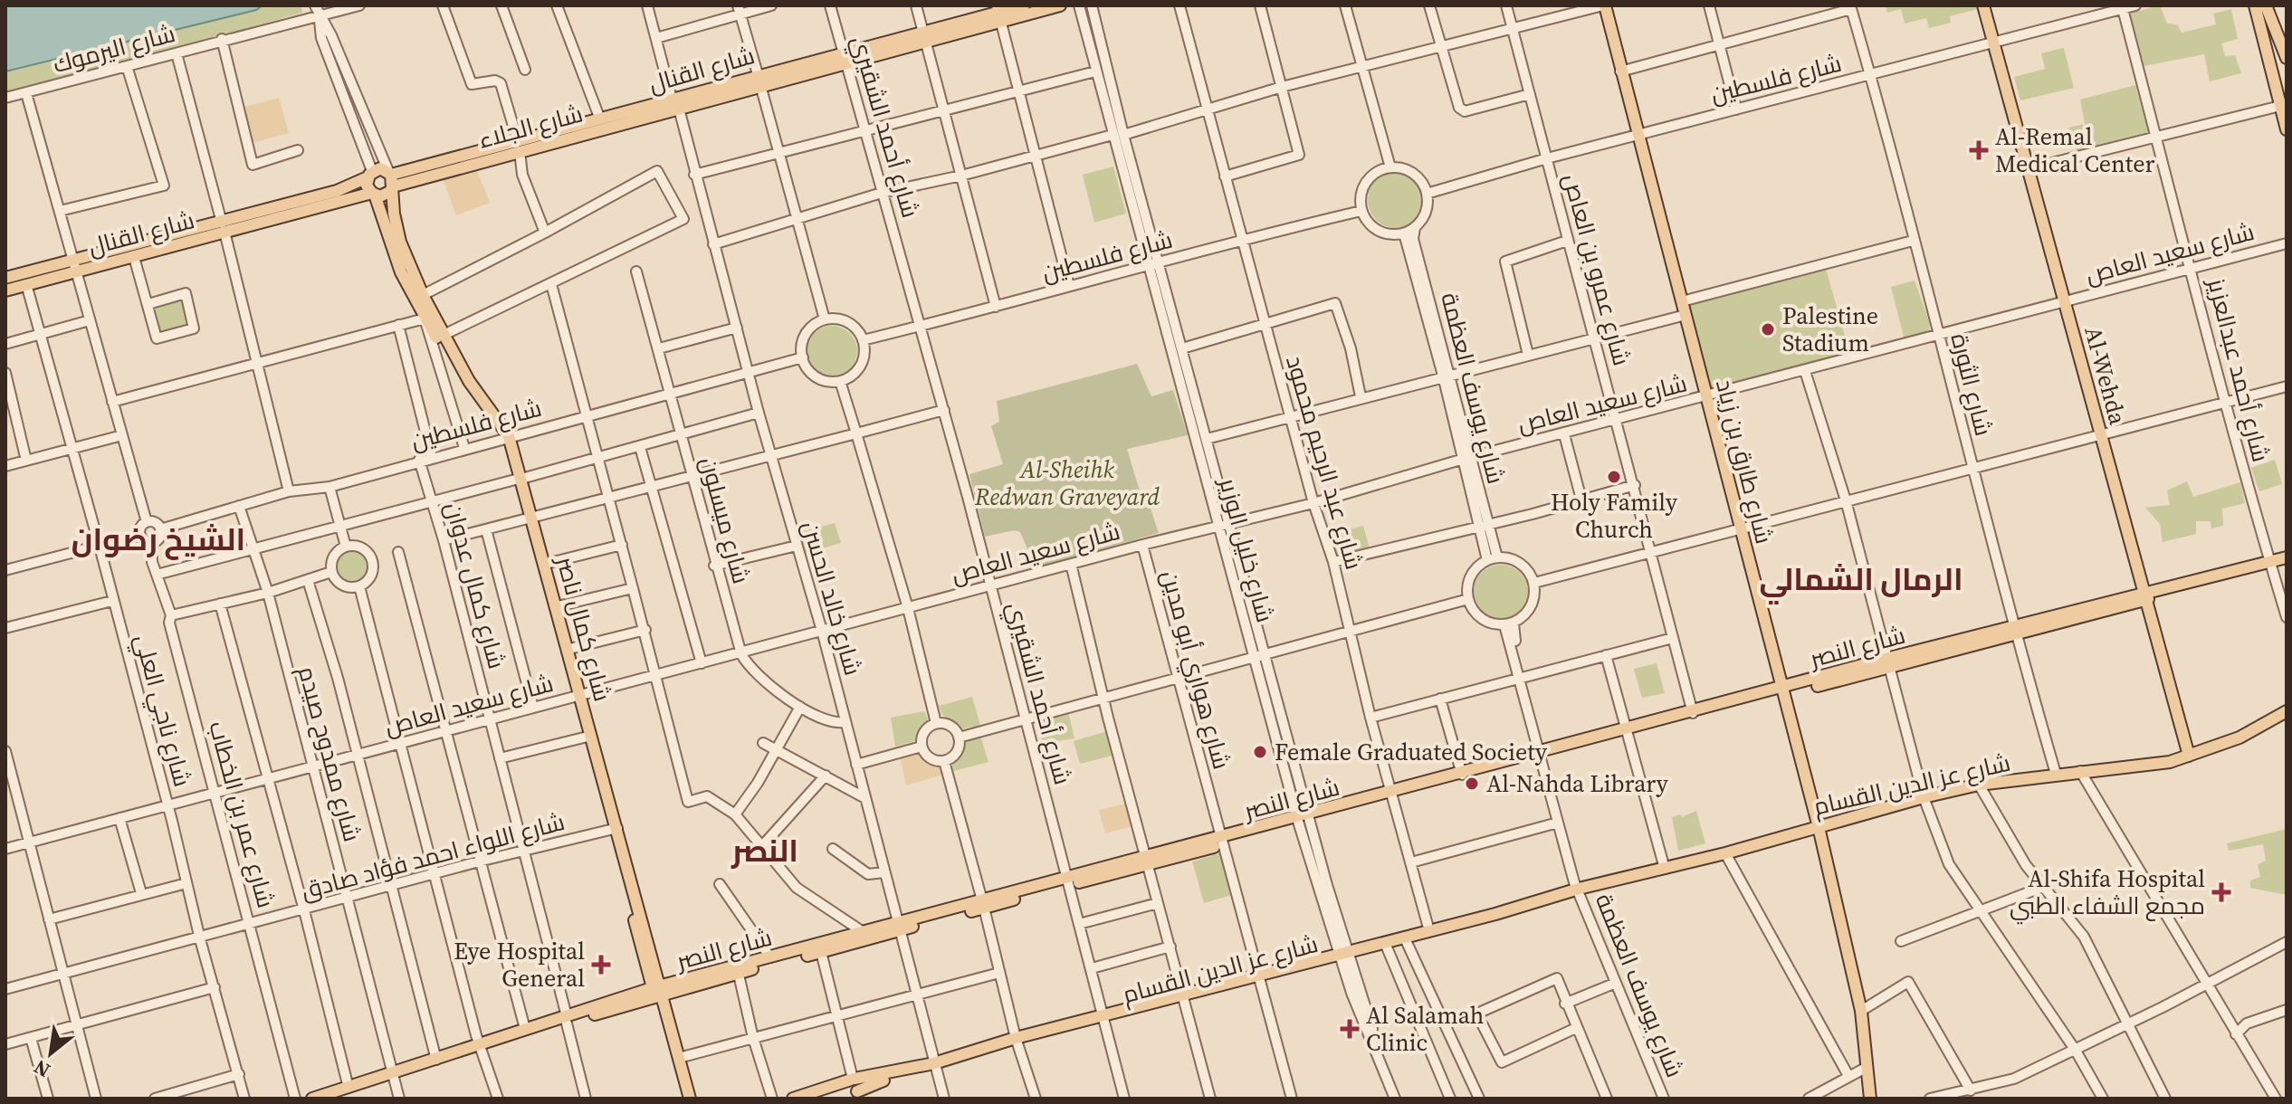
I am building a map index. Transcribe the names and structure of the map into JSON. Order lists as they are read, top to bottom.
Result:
{
  "streets": {
    "main road": [
      "شارع القنال",
      "شارع الجلاء",
      "Al-Wehda",
      "شارع طارق بن زياد",
      "شارع كمال ناصر",
      "شارع النصر",
      "شارع عز الدين القسام"
    ],
    "street": [
      "شارع اليرموك",
      "شارع فلسطين",
      "شارع أحمد الشقيري",
      "شارع سعيد العاص",
      "شارع عمرو بن العاص",
      "شارع أحمد عبدالعزيز",
      "شارع الثورة",
      "شارع يوسف العظمة",
      "شارع عبد الرحيم محمود",
      "شارع ميسلون",
      "شارع خليل الوزير",
      "شارع كمال عدوان",
      "شارع خالد الحسن",
      "شارع هواري أبو مدين",
      "شارع ناجي العلي",
      "شارع ممدوح صيدم",
      "شارع عمر بن الخطاب",
      "شارع اللواء احمد فؤاد صادق"
    ]
  },
  "crossings": [
    ["شارع اليرموك", "شارع كمال ناصر"],
    ["شارع القنال", "شارع الجلاء"],
    ["شارع القنال", "شارع أحمد الشقيري"],
    ["شارع القنال", "شارع خالد الحسن"],
    ["شارع القنال", "شارع كمال ناصر"],
    ["شارع القنال", "شارع ناجي العلي"],
    ["شارع فلسطين", "شارع أحمد الشقيري"],
    ["شارع فلسطين", "شارع عمرو بن العاص"],
    ["شارع فلسطين", "شارع أحمد عبدالعزيز"],
    ["شارع فلسطين", "Al-Wehda"],
    ["شارع فلسطين", "شارع الثورة"],
    ["شارع فلسطين", "شارع يوسف العظمة"],
    ["شارع فلسطين", "شارع طارق بن زياد"],
    ["شارع فلسطين", "شارع عبد الرحيم محمود"],
    ["شارع فلسطين", "شارع ميسلون"],
    ["شارع فلسطين", "شارع خليل الوزير"],
    ["شارع فلسطين", "شارع كمال عدوان"],
    ["شارع فلسطين", "شارع خالد الحسن"],
    ["شارع فلسطين", "شارع كمال ناصر"],
    ["شارع فلسطين", "شارع ممدوح صيدم"],
    ["شارع فلسطين", "شارع عمر بن الخطاب"],
    ["شارع الجلاء", "شارع خالد الحسن"],
    ["شارع الجلاء", "شارع كمال ناصر"],
    ["شارع أحمد الشقيري", "شارع سعيد العاص"],
    ["شارع أحمد الشقيري", "شارع النصر"],
    ["شارع أحمد الشقيري", "شارع عز الدين القسام"],
    ["شارع سعيد العاص", "شارع عمرو بن العاص"],
    ["شارع سعيد العاص", "شارع أحمد عبدالعزيز"],
    ["شارع سعيد العاص", "Al-Wehda"],
    ["شارع سعيد العاص", "شارع الثورة"],
    ["شارع سعيد العاص", "شارع يوسف العظمة"],
    ["شارع سعيد العاص", "شارع طارق بن زياد"],
    ["شارع سعيد العاص", "شارع عبد الرحيم محمود"],
    ["شارع سعيد العاص", "شارع ميسلون"],
    ["شارع سعيد العاص", "شارع خليل الوزير"],
    ["شارع سعيد العاص", "شارع كمال عدوان"],
    ["شارع سعيد العاص", "شارع خالد الحسن"],
    ["شارع سعيد العاص", "شارع كمال ناصر"],
    ["شارع سعيد العاص", "شارع هواري أبو مدين"],
    ["شارع سعيد العاص", "شارع ناجي العلي"],
    ["شارع سعيد العاص", "شارع ممدوح صيدم"],
    ["شارع سعيد العاص", "شارع عمر بن الخطاب"],
    ["شارع عمرو بن العاص", "شارع النصر"],
    ["شارع أحمد عبدالعزيز", "شارع النصر"],
    ["Al-Wehda", "شارع النصر"],
    ["Al-Wehda", "شارع عز الدين القسام"],
    ["شارع الثورة", "شارع النصر"],
    ["شارع الثورة", "شارع عز الدين القسام"],
    ["شارع يوسف العظمة", "شارع النصر"],
    ["شارع يوسف العظمة", "شارع عز الدين القسام"],
    ["شارع طارق بن زياد", "شارع النصر"],
    ["شارع طارق بن زياد", "شارع عز الدين القسام"],
    ["شارع عبد الرحيم محمود", "شارع النصر"],
    ["شارع عبد الرحيم محمود", "شارع عز الدين القسام"],
    ["شارع ميسلون", "شارع خالد الحسن"],
    ["شارع خليل الوزير", "شارع النصر"],
    ["شارع خليل الوزير", "شارع عز الدين القسام"],
    ["شارع كمال عدوان", "شارع النصر"],
    ["شارع كمال عدوان", "شارع اللواء احمد فؤاد صادق"],
    ["شارع خالد الحسن", "شارع النصر"],
    ["شارع خالد الحسن", "شارع عز الدين القسام"],
    ["شارع كمال ناصر", "شارع النصر"],
    ["شارع كمال ناصر", "شارع اللواء احمد فؤاد صادق"],
    ["شارع النصر", "شارع هواري أبو مدين"],
    ["شارع النصر", "شارع ممدوح صيدم"],
    ["شارع هواري أبو مدين", "شارع عز الدين القسام"],
    ["شارع ناجي العلي", "شارع اللواء احمد فؤاد صادق"],
    ["شارع ممدوح صيدم", "شارع اللواء احمد فؤاد صادق"],
    ["شارع عمر بن الخطاب", "شارع اللواء احمد فؤاد صادق"]
  ],
  "districts": ["الشيخ رضوان", "الرمال الشمالي", "النصر"],
  "parks": ["Al-Sheihk Redwan Graveyard"],
  "places": {
    "health": [
      "Al-Remal Medical Center",
      "Al-Shifa Hospital مجمع الشفاء الطبي",
      "Eye Hospital General",
      "Al Salamah Clinic"
    ],
    "other": [
      "Palestine Stadium",
      "Holy Family Church",
      "Female Graduated Society",
      "Al-Nahda Library"
    ]
  },
  "north": "bottom left"
}
